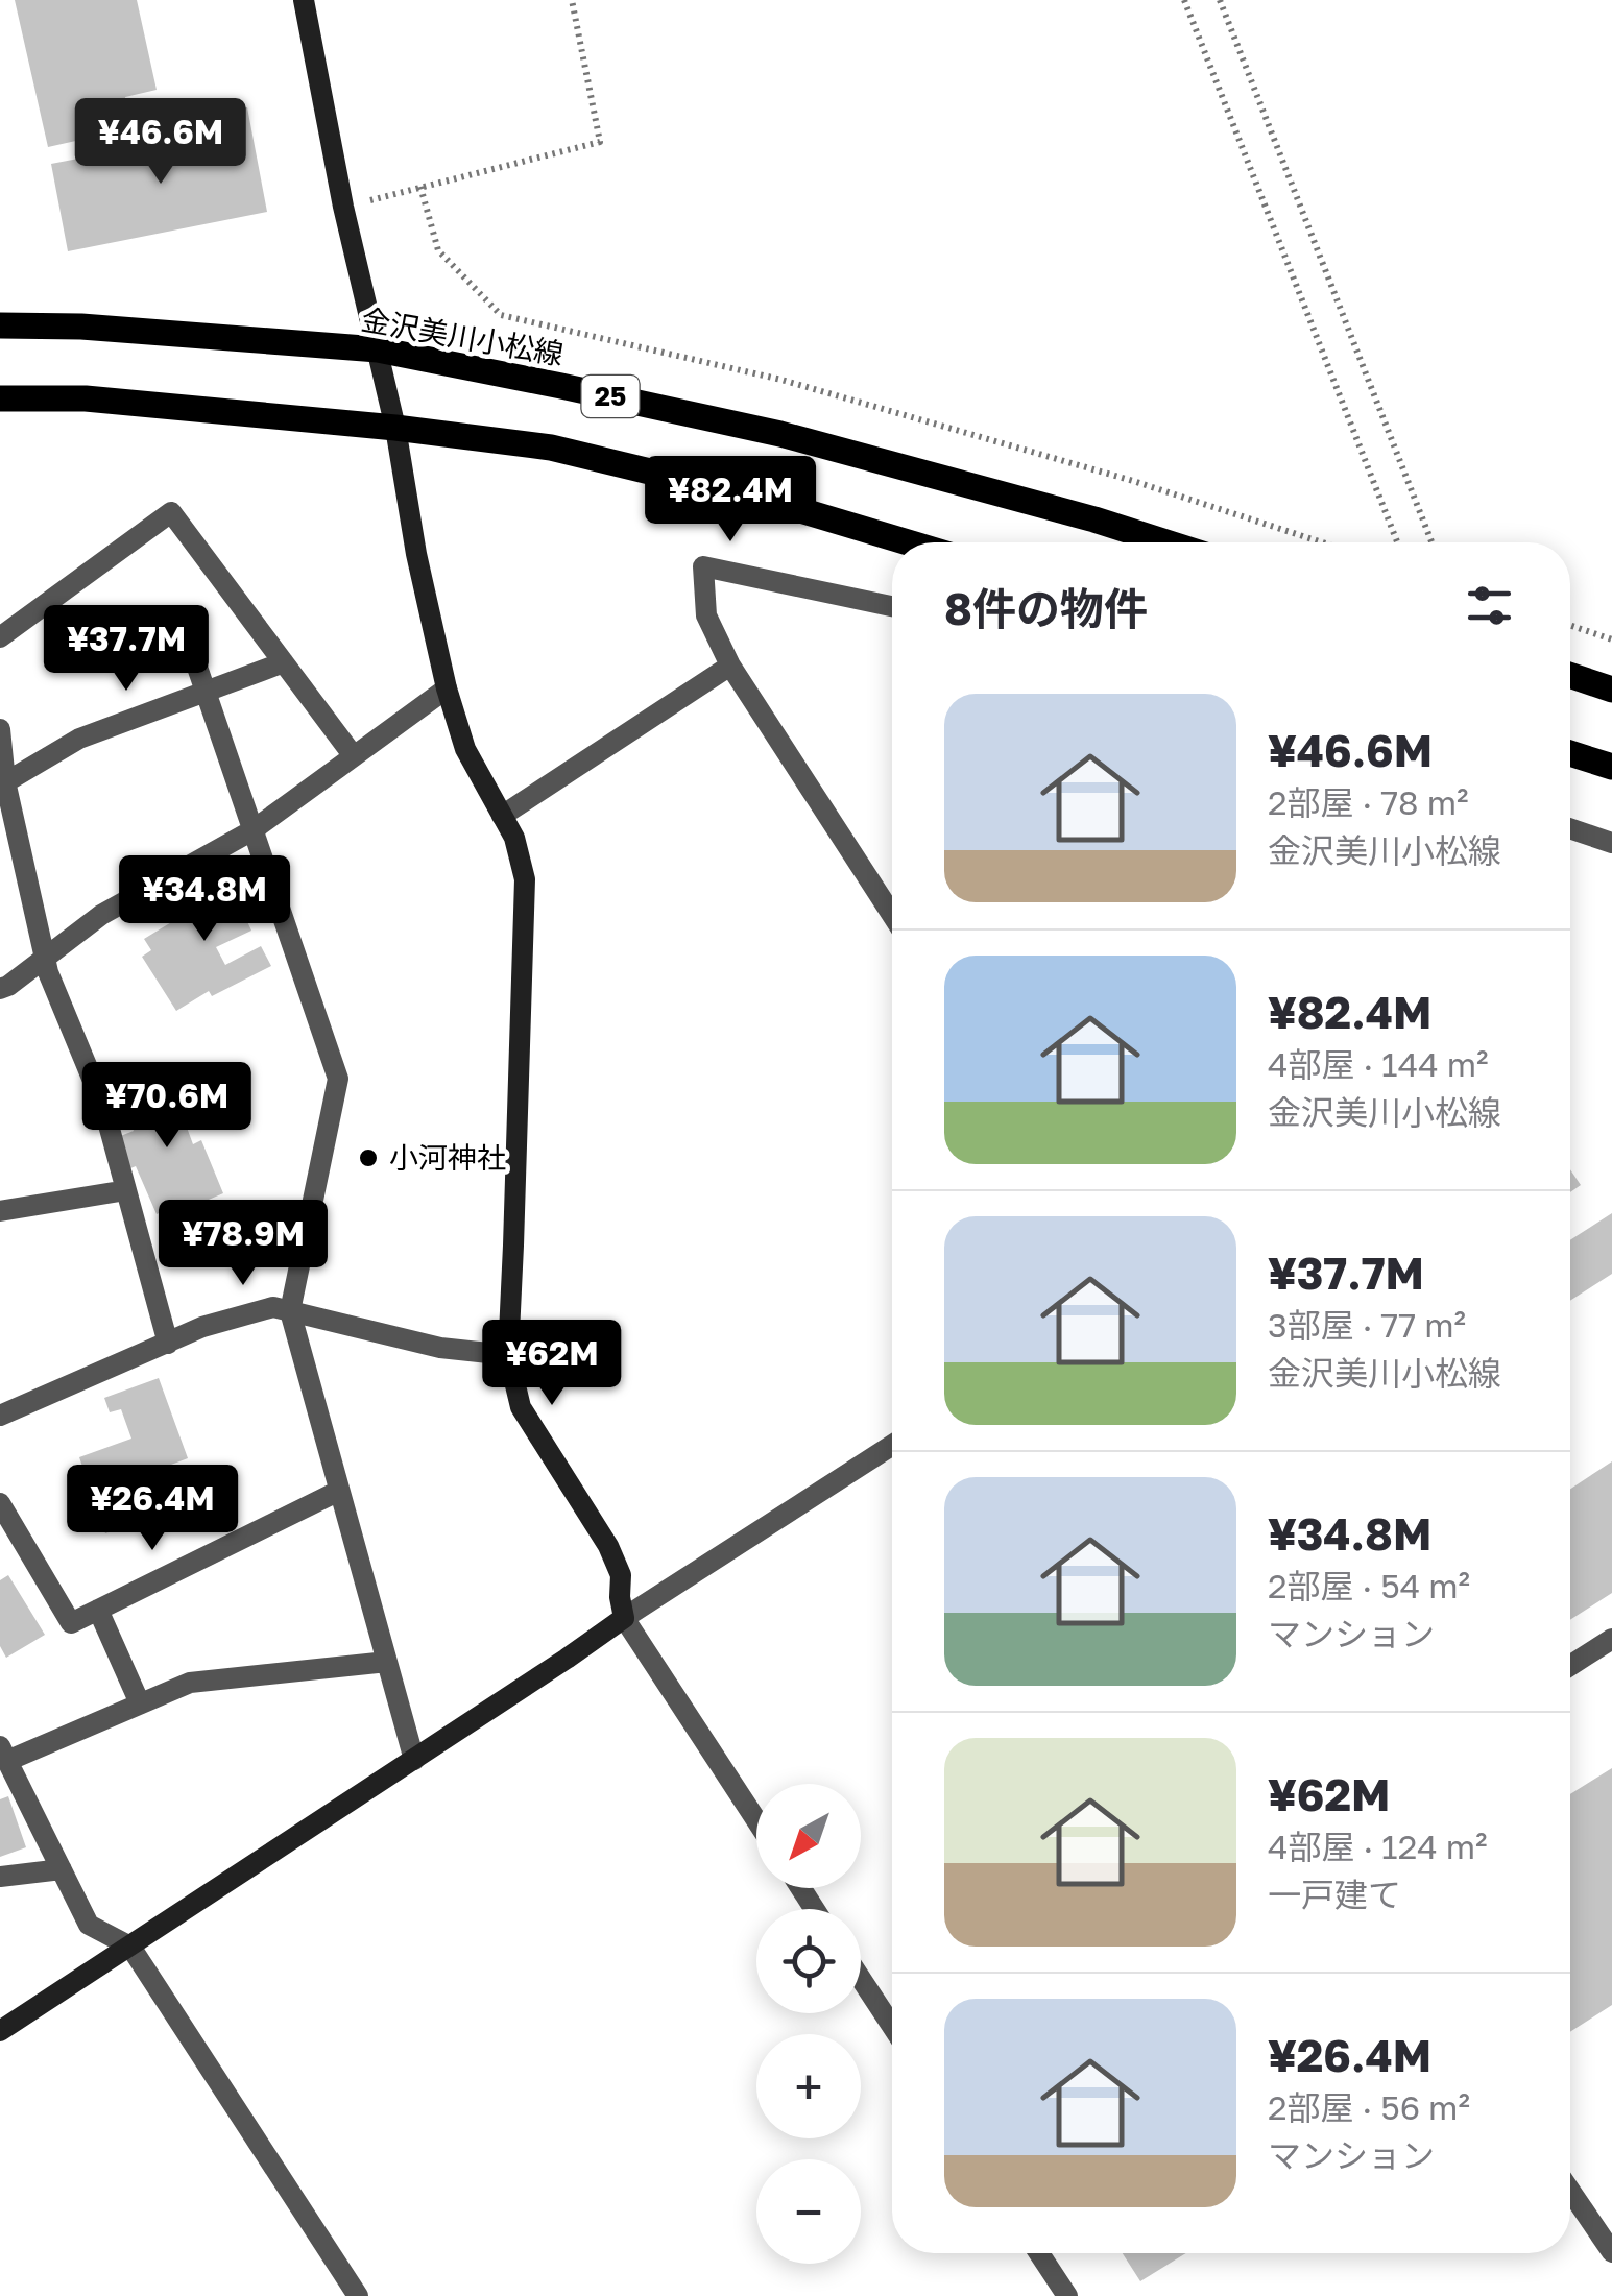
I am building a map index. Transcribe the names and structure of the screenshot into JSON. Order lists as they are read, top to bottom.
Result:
{
  "streets": {
    "main road": ["金沢美川小松線", "25"]
  },
  "places": ["小河神社"],
  "north": "bottom left",
  "page": {
    "price": [
      "¥46.6M",
      "¥82.4M",
      "¥37.7M",
      "¥34.8M",
      "¥70.6M",
      "¥78.9M",
      "¥62M",
      "¥26.4M"
    ],
    "heading": "8件の物件",
    "list": [
      {
        "name": "¥46.6M",
        "note": "2部屋 · 78 m² · 金沢美川小松線"
      },
      {
        "name": "¥82.4M",
        "note": "4部屋 · 144 m² · 金沢美川小松線"
      },
      {
        "name": "¥37.7M",
        "note": "3部屋 · 77 m² · 金沢美川小松線"
      },
      {
        "name": "¥34.8M",
        "note": "2部屋 · 54 m² · マンション"
      },
      {
        "name": "¥62M",
        "note": "4部屋 · 124 m² · 一戸建て"
      },
      {
        "name": "¥26.4M",
        "note": "2部屋 · 56 m² · マンション"
      }
    ],
    "map_buttons": ["+", "−"]
  }
}
